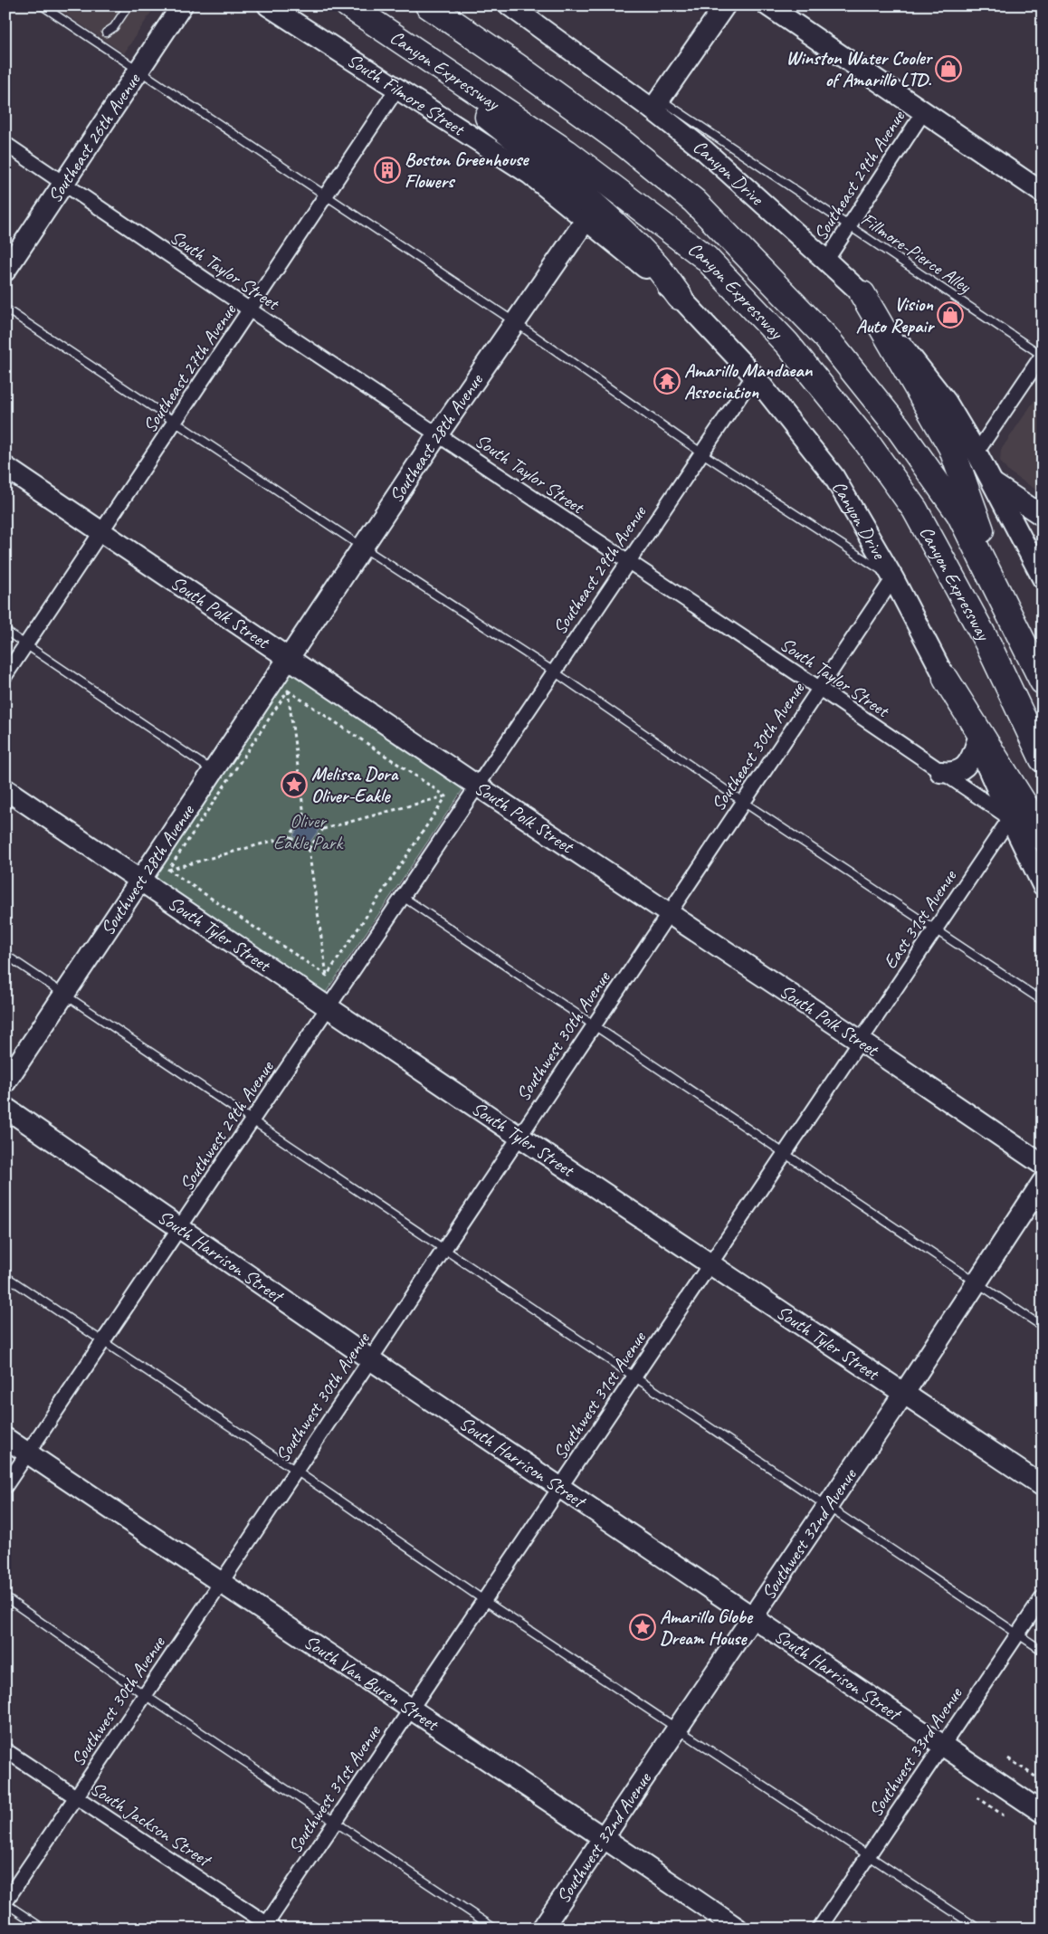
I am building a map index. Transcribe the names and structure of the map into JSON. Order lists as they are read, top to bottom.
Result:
{
  "streets": {
    "highway": ["Canyon Expressway"],
    "main road": [
      "South Filmore Street",
      "Southeast 26th Avenue",
      "Canyon Drive",
      "Southeast 28th Avenue",
      "South Polk Street",
      "Southwest 28th Avenue",
      "South Tyler Street",
      "South Harrison Street",
      "Southwest 32nd Avenue",
      "South Van Buren Street"
    ],
    "street": [
      "Southeast 29th Avenue",
      "South Taylor Street",
      "Southeast 27th Avenue",
      "Southeast 30th Avenue",
      "East 31st Avenue",
      "Southwest 30th Avenue",
      "Southwest 29th Avenue",
      "Southwest 31st Avenue",
      "Southwest 33rd Avenue",
      "South Jackson Street"
    ],
    "lane": ["Fillmore-Pierce Alley"]
  },
  "crossings": [
    ["South Filmore Street", "Canyon Drive"],
    ["South Filmore Street", "Southeast 27th Avenue"],
    ["South Filmore Street", "Southeast 28th Avenue"],
    ["Southeast 26th Avenue", "South Taylor Street"],
    ["Canyon Drive", "Southeast 29th Avenue"],
    ["Canyon Drive", "Fillmore-Pierce Alley"],
    ["Canyon Drive", "South Taylor Street"],
    ["Canyon Drive", "Southeast 28th Avenue"],
    ["Canyon Drive", "Southeast 30th Avenue"],
    ["Canyon Drive", "East 31st Avenue"],
    ["Southeast 29th Avenue", "Fillmore-Pierce Alley"],
    ["Southeast 29th Avenue", "South Taylor Street"],
    ["Southeast 29th Avenue", "South Polk Street"],
    ["Southeast 29th Avenue", "Southwest 29th Avenue"],
    ["South Taylor Street", "Southeast 27th Avenue"],
    ["South Taylor Street", "Southeast 28th Avenue"],
    ["South Taylor Street", "Southeast 30th Avenue"],
    ["South Taylor Street", "East 31st Avenue"],
    ["Southeast 27th Avenue", "South Polk Street"],
    ["Southeast 28th Avenue", "South Polk Street"],
    ["Southeast 28th Avenue", "Southwest 28th Avenue"],
    ["South Polk Street", "Southeast 30th Avenue"],
    ["South Polk Street", "Southwest 28th Avenue"],
    ["South Polk Street", "East 31st Avenue"],
    ["South Polk Street", "Southwest 30th Avenue"],
    ["South Polk Street", "Southwest 29th Avenue"],
    ["South Polk Street", "Southwest 31st Avenue"],
    ["Southeast 30th Avenue", "Southwest 30th Avenue"],
    ["Southwest 28th Avenue", "South Tyler Street"],
    ["East 31st Avenue", "Southwest 31st Avenue"],
    ["South Tyler Street", "Southwest 30th Avenue"],
    ["South Tyler Street", "Southwest 29th Avenue"],
    ["South Tyler Street", "Southwest 31st Avenue"],
    ["South Tyler Street", "Southwest 32nd Avenue"],
    ["Southwest 30th Avenue", "South Harrison Street"],
    ["Southwest 30th Avenue", "South Van Buren Street"],
    ["Southwest 30th Avenue", "South Jackson Street"],
    ["Southwest 29th Avenue", "South Harrison Street"],
    ["Southwest 29th Avenue", "South Van Buren Street"],
    ["South Harrison Street", "Southwest 31st Avenue"],
    ["South Harrison Street", "Southwest 32nd Avenue"],
    ["South Harrison Street", "Southwest 33rd Avenue"],
    ["Southwest 31st Avenue", "South Van Buren Street"],
    ["Southwest 31st Avenue", "South Jackson Street"],
    ["Southwest 32nd Avenue", "South Van Buren Street"]
  ],
  "parks": ["Oliver Eakle Park"],
  "places": {
    "shop": ["Winston Water Cooler of Amarillo LTD.", "Vision Auto Repair"],
    "building": ["Boston Greenhouse Flowers"],
    "temple": ["Amarillo Mandaean Association"],
    "place": ["Melissa Dora Oliver-Eakle", "Amarillo Globe Dream House"]
  }
}
